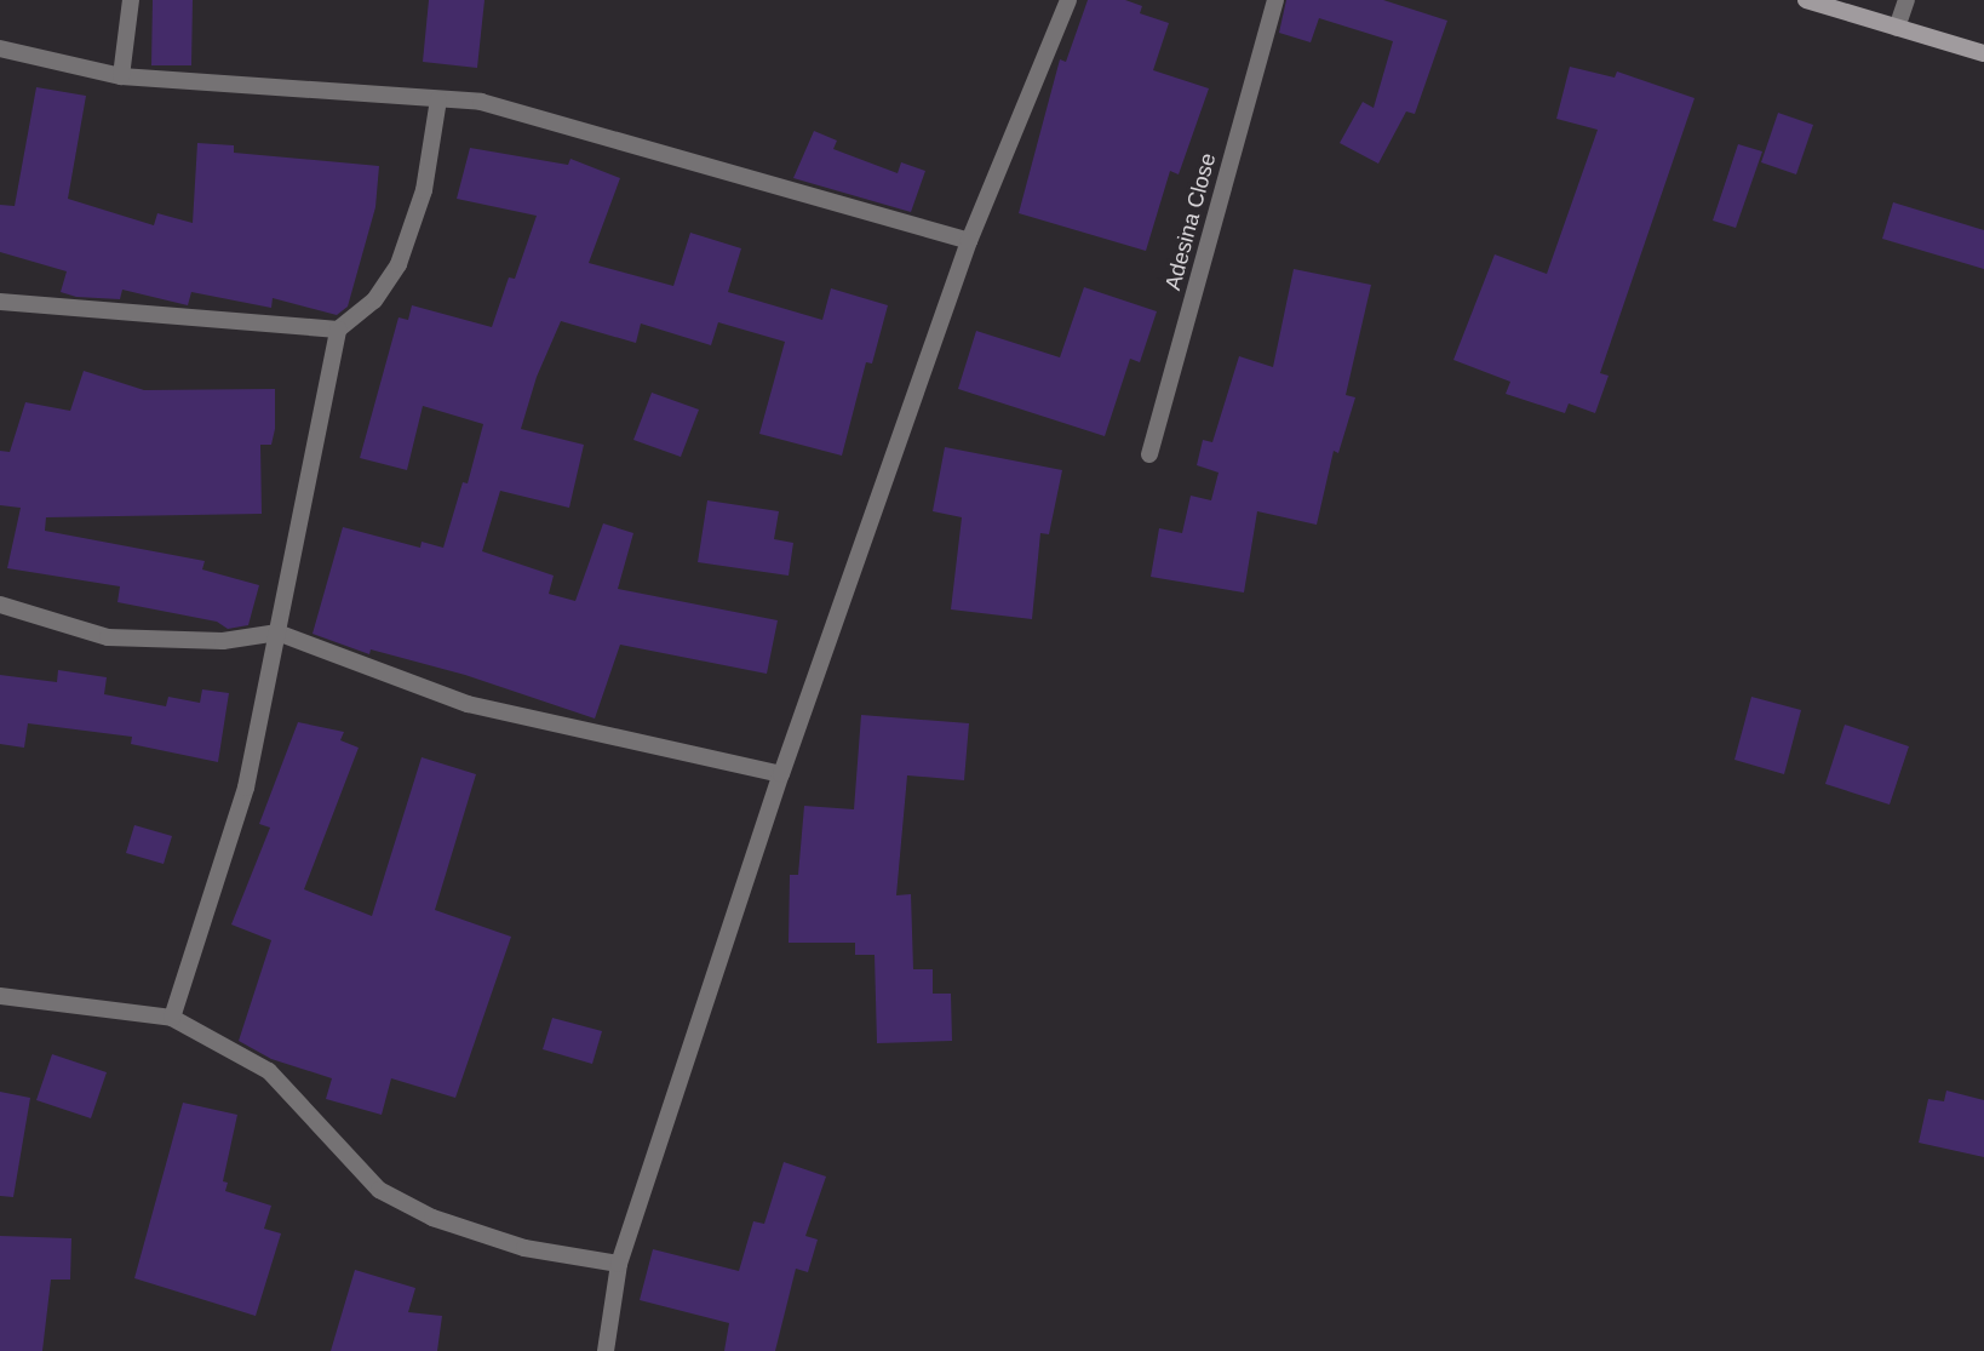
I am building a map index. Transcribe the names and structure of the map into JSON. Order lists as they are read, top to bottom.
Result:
{
  "streets": {
    "street": ["Adesina Close"]
  }
}
